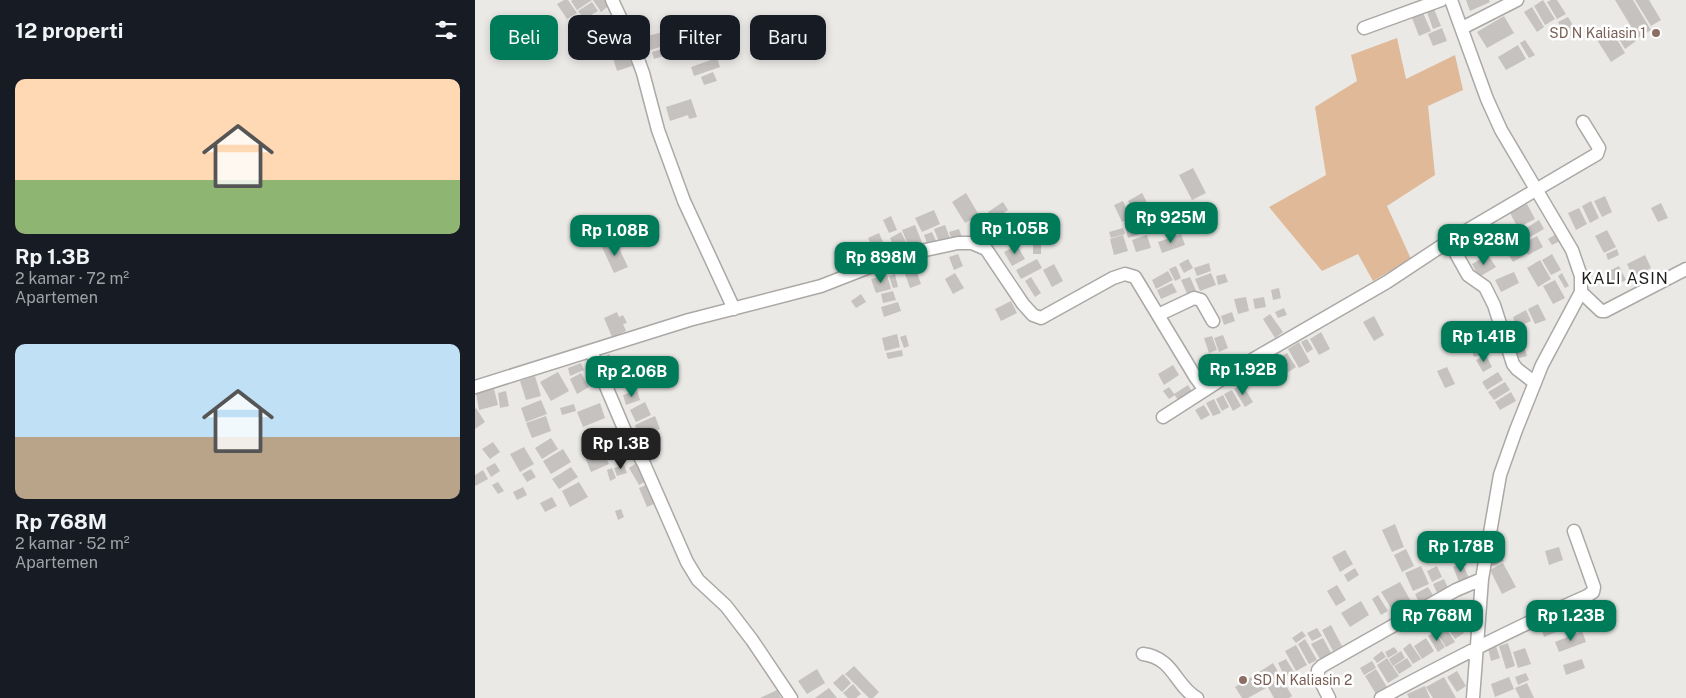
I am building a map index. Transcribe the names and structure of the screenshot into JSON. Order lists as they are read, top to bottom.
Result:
{
  "districts": ["KALI ASIN"],
  "places": ["SD N Kaliasin 1", "SD N Kaliasin 2"],
  "page": {
    "heading": "12 properti",
    "chip": [
      "Beli",
      "Sewa",
      "Filter",
      "Baru"
    ],
    "list": [
      {
        "name": "Rp 1.3B",
        "note": "2 kamar · 72 m² · Apartemen"
      },
      {
        "name": "Rp 768M",
        "note": "2 kamar · 52 m² · Apartemen"
      }
    ],
    "price": [
      "Rp 925M",
      "Rp 1.05B",
      "Rp 1.08B",
      "Rp 928M",
      "Rp 898M",
      "Rp 1.41B",
      "Rp 1.92B",
      "Rp 2.06B",
      "Rp 1.3B",
      "Rp 1.78B",
      "Rp 768M",
      "Rp 1.23B"
    ]
  }
}
